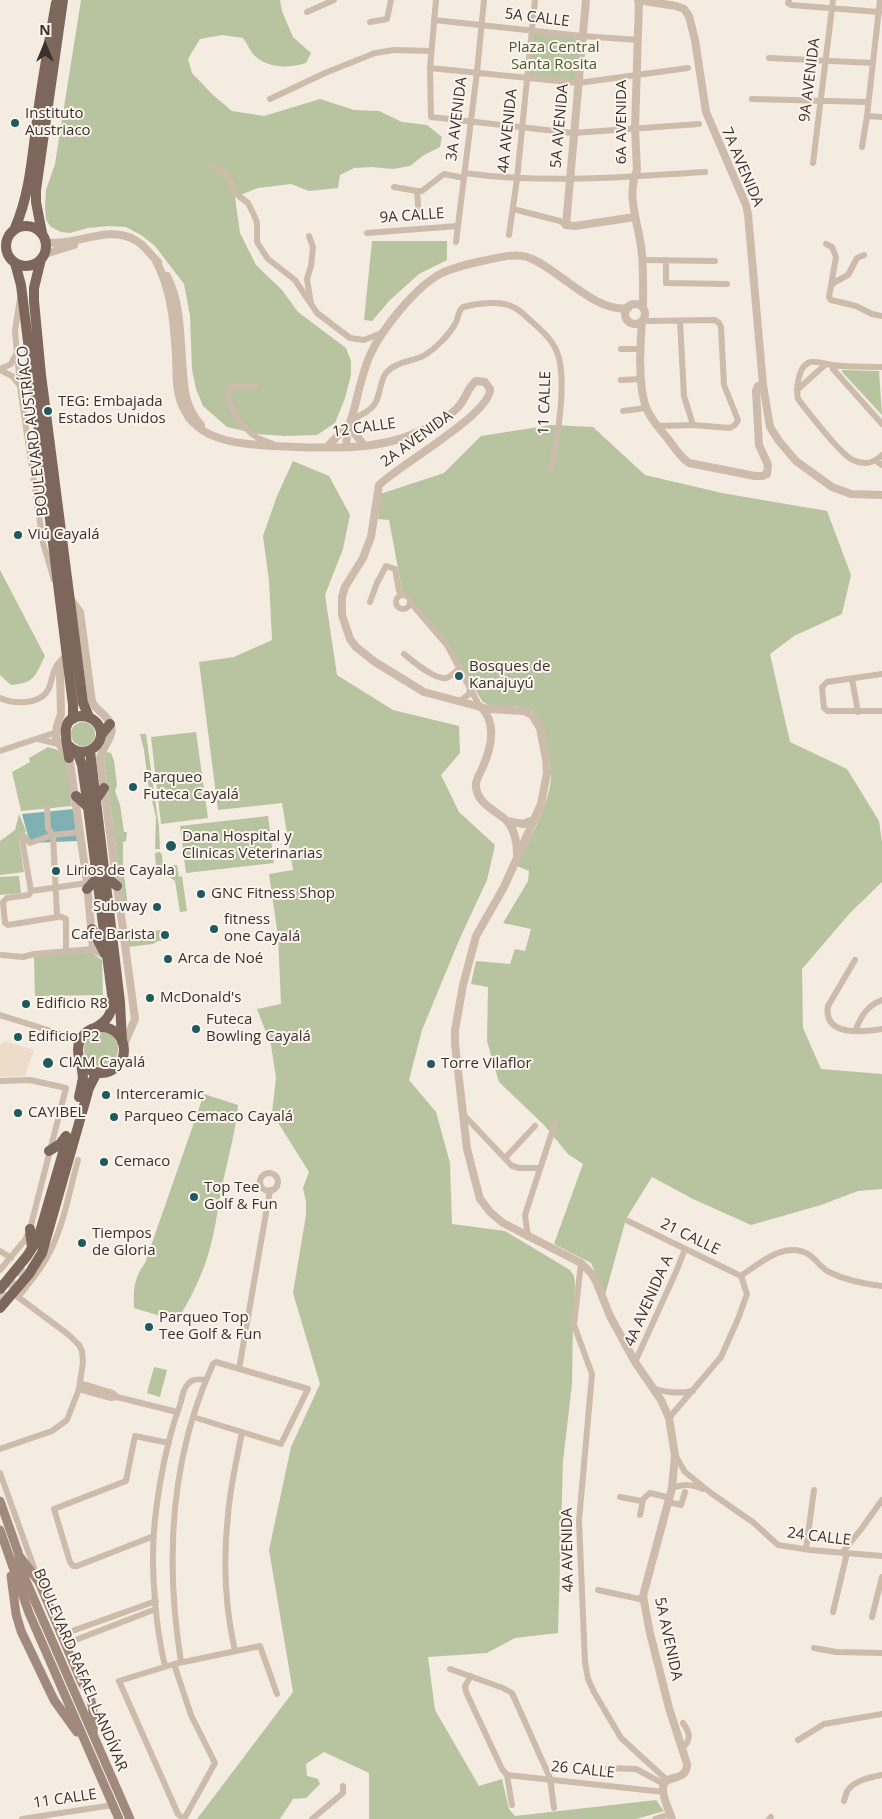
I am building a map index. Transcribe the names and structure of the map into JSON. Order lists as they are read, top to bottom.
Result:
{
  "streets": {
    "main road": ["BOULEVARD AUSTRÍACO", "BOULEVARD RAFAEL LANDÍVAR"],
    "street": [
      "5A CALLE",
      "9A AVENIDA",
      "3A AVENIDA",
      "6A AVENIDA",
      "5A AVENIDA",
      "4A AVENIDA",
      "7A AVENIDA",
      "9A CALLE",
      "11 CALLE",
      "12 CALLE",
      "2A AVENIDA",
      "21 CALLE",
      "4A AVENIDA A",
      "24 CALLE",
      "26 CALLE"
    ]
  },
  "crossings": [
    ["5A CALLE", "3A AVENIDA"],
    ["5A CALLE", "6A AVENIDA"],
    ["5A CALLE", "5A AVENIDA"],
    ["5A CALLE", "4A AVENIDA"],
    ["3A AVENIDA", "9A CALLE"],
    ["6A AVENIDA", "7A AVENIDA"],
    ["5A AVENIDA", "4A AVENIDA"],
    ["5A AVENIDA", "2A AVENIDA"],
    ["5A AVENIDA", "4A AVENIDA A"],
    ["5A AVENIDA", "24 CALLE"],
    ["5A AVENIDA", "26 CALLE"],
    ["4A AVENIDA", "2A AVENIDA"],
    ["4A AVENIDA", "26 CALLE"],
    ["11 CALLE", "BOULEVARD RAFAEL LANDÍVAR"],
    ["12 CALLE", "BOULEVARD AUSTRÍACO"],
    ["12 CALLE", "2A AVENIDA"],
    ["21 CALLE", "4A AVENIDA A"]
  ],
  "parks": ["Plaza Central Santa Rosita"],
  "places": [
    "Instituto Austriaco",
    "TEG: Embajada Estados Unidos",
    "Viú Cayalá",
    "Bosques de Kanajuyú",
    "Parqueo Futeca Cayalá",
    "Dana Hospital y Clinicas Veterinarias",
    "Lirios de Cayala",
    "GNC Fitness Shop",
    "Subway",
    "fitness one Cayalá",
    "Cafe Barista",
    "Arca de Noé",
    "McDonald's",
    "Edificio R8",
    "Futeca Bowling Cayalá",
    "Edificio P2",
    "CIAM Cayalá",
    "Torre Vilaflor",
    "Interceramic",
    "CAYIBEL",
    "Parqueo Cemaco Cayalá",
    "Cemaco",
    "Top Tee Golf & Fun",
    "Tiempos de Gloria",
    "Parqueo Top Tee Golf & Fun"
  ],
  "north": "top"
}
